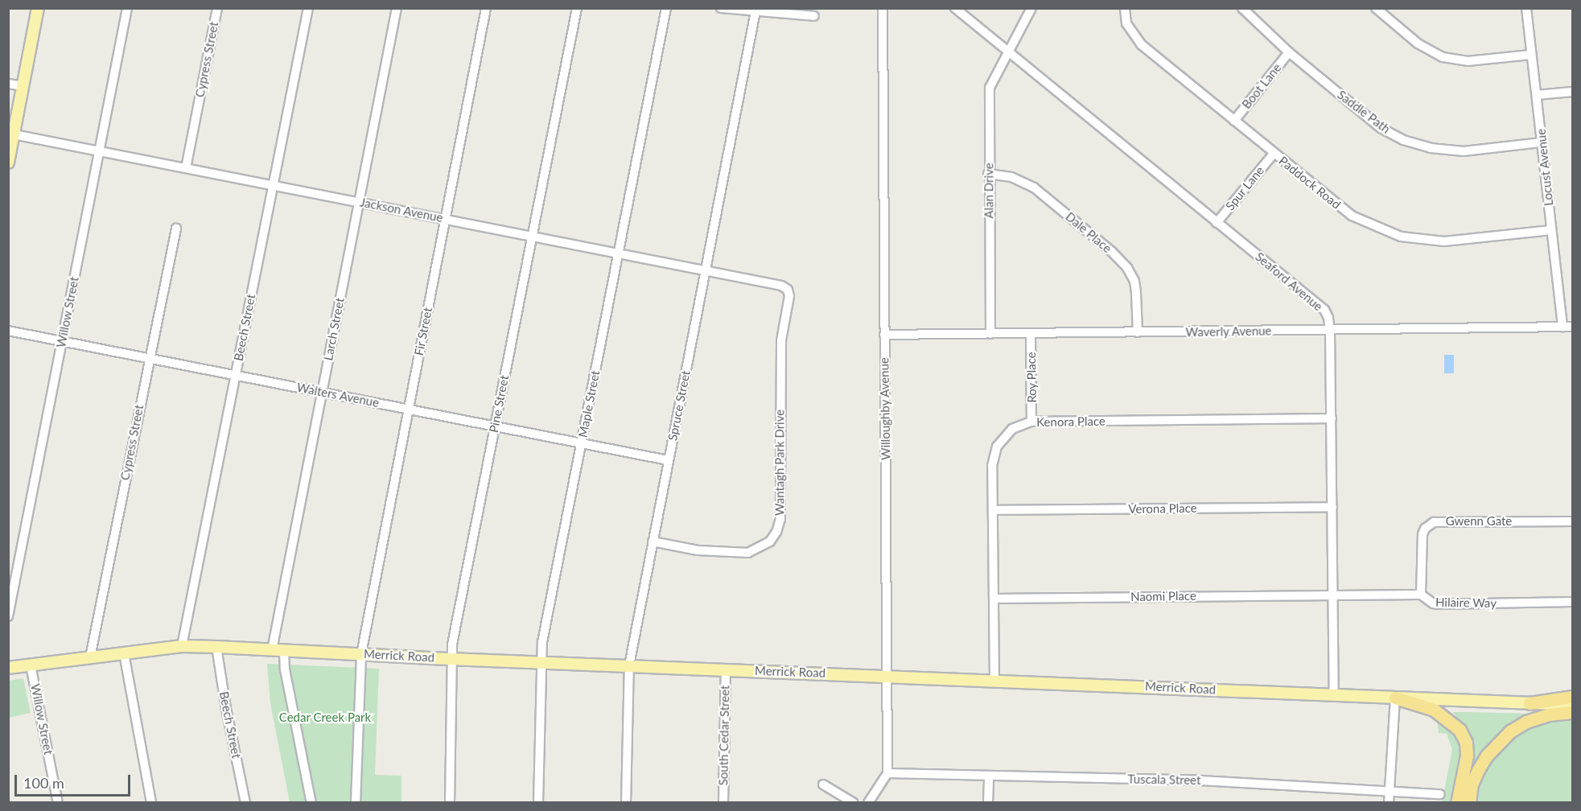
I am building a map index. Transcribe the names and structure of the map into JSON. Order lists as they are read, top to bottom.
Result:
{
  "streets": {
    "main road": ["Merrick Road"],
    "street": [
      "Cypress Street",
      "Boot Lane",
      "Saddle Path",
      "Locust Avenue",
      "Paddock Road",
      "Spur Lane",
      "Alan Drive",
      "Jackson Avenue",
      "Dale Place",
      "Seaford Avenue",
      "Willow Street",
      "Beech Street",
      "Larch Street",
      "Fir Street",
      "Waverly Avenue",
      "Roy Place",
      "Walters Avenue",
      "Pine Street",
      "Maple Street",
      "Spruce Street",
      "Willoughby Avenue",
      "Kenora Place",
      "Wantagh Park Drive",
      "Verona Place",
      "Gwenn Gate",
      "Naomi Place",
      "Hilaire Way",
      "South Cedar Street",
      "Tuscala Street"
    ]
  },
  "crossings": [
    ["Cypress Street", "Jackson Avenue"],
    ["Cypress Street", "Walters Avenue"],
    ["Cypress Street", "Merrick Road"],
    ["Boot Lane", "Saddle Path"],
    ["Boot Lane", "Paddock Road"],
    ["Saddle Path", "Locust Avenue"],
    ["Locust Avenue", "Paddock Road"],
    ["Locust Avenue", "Waverly Avenue"],
    ["Paddock Road", "Spur Lane"],
    ["Spur Lane", "Seaford Avenue"],
    ["Alan Drive", "Dale Place"],
    ["Alan Drive", "Seaford Avenue"],
    ["Alan Drive", "Waverly Avenue"],
    ["Jackson Avenue", "Willow Street"],
    ["Jackson Avenue", "Beech Street"],
    ["Jackson Avenue", "Larch Street"],
    ["Jackson Avenue", "Fir Street"],
    ["Jackson Avenue", "Pine Street"],
    ["Jackson Avenue", "Maple Street"],
    ["Jackson Avenue", "Spruce Street"],
    ["Jackson Avenue", "Wantagh Park Drive"],
    ["Dale Place", "Waverly Avenue"],
    ["Seaford Avenue", "Waverly Avenue"],
    ["Seaford Avenue", "Kenora Place"],
    ["Seaford Avenue", "Verona Place"],
    ["Seaford Avenue", "Naomi Place"],
    ["Seaford Avenue", "Hilaire Way"],
    ["Seaford Avenue", "Merrick Road"],
    ["Willow Street", "Walters Avenue"],
    ["Willow Street", "Merrick Road"],
    ["Beech Street", "Walters Avenue"],
    ["Beech Street", "Merrick Road"],
    ["Larch Street", "Walters Avenue"],
    ["Larch Street", "Merrick Road"],
    ["Fir Street", "Walters Avenue"],
    ["Fir Street", "Merrick Road"],
    ["Waverly Avenue", "Roy Place"],
    ["Waverly Avenue", "Willoughby Avenue"],
    ["Roy Place", "Kenora Place"],
    ["Walters Avenue", "Pine Street"],
    ["Walters Avenue", "Maple Street"],
    ["Walters Avenue", "Spruce Street"],
    ["Pine Street", "Merrick Road"],
    ["Maple Street", "Merrick Road"],
    ["Spruce Street", "Wantagh Park Drive"],
    ["Spruce Street", "Merrick Road"],
    ["Willoughby Avenue", "Merrick Road"],
    ["Willoughby Avenue", "Tuscala Street"],
    ["Kenora Place", "Verona Place"],
    ["Kenora Place", "Naomi Place"],
    ["Kenora Place", "Merrick Road"],
    ["Gwenn Gate", "Hilaire Way"],
    ["Naomi Place", "Hilaire Way"],
    ["Merrick Road", "South Cedar Street"]
  ],
  "parks": ["Cedar Creek Park"],
  "scale_bar": "100 m"
}
